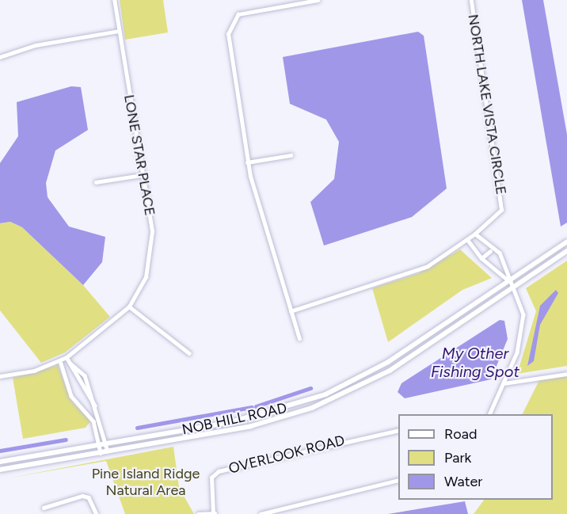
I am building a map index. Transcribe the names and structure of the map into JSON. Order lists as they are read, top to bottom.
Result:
{
  "streets": {
    "main road": ["NOB HILL ROAD"],
    "street": ["NORTH LAKE VISTA CIRCLE", "LONE STAR PLACE", "OVERLOOK ROAD"]
  },
  "water": ["My Other Fishing Spot"],
  "parks": ["Pine Island Ridge Natural Area"],
  "legend": ["Road", "Park", "Water"]
}
